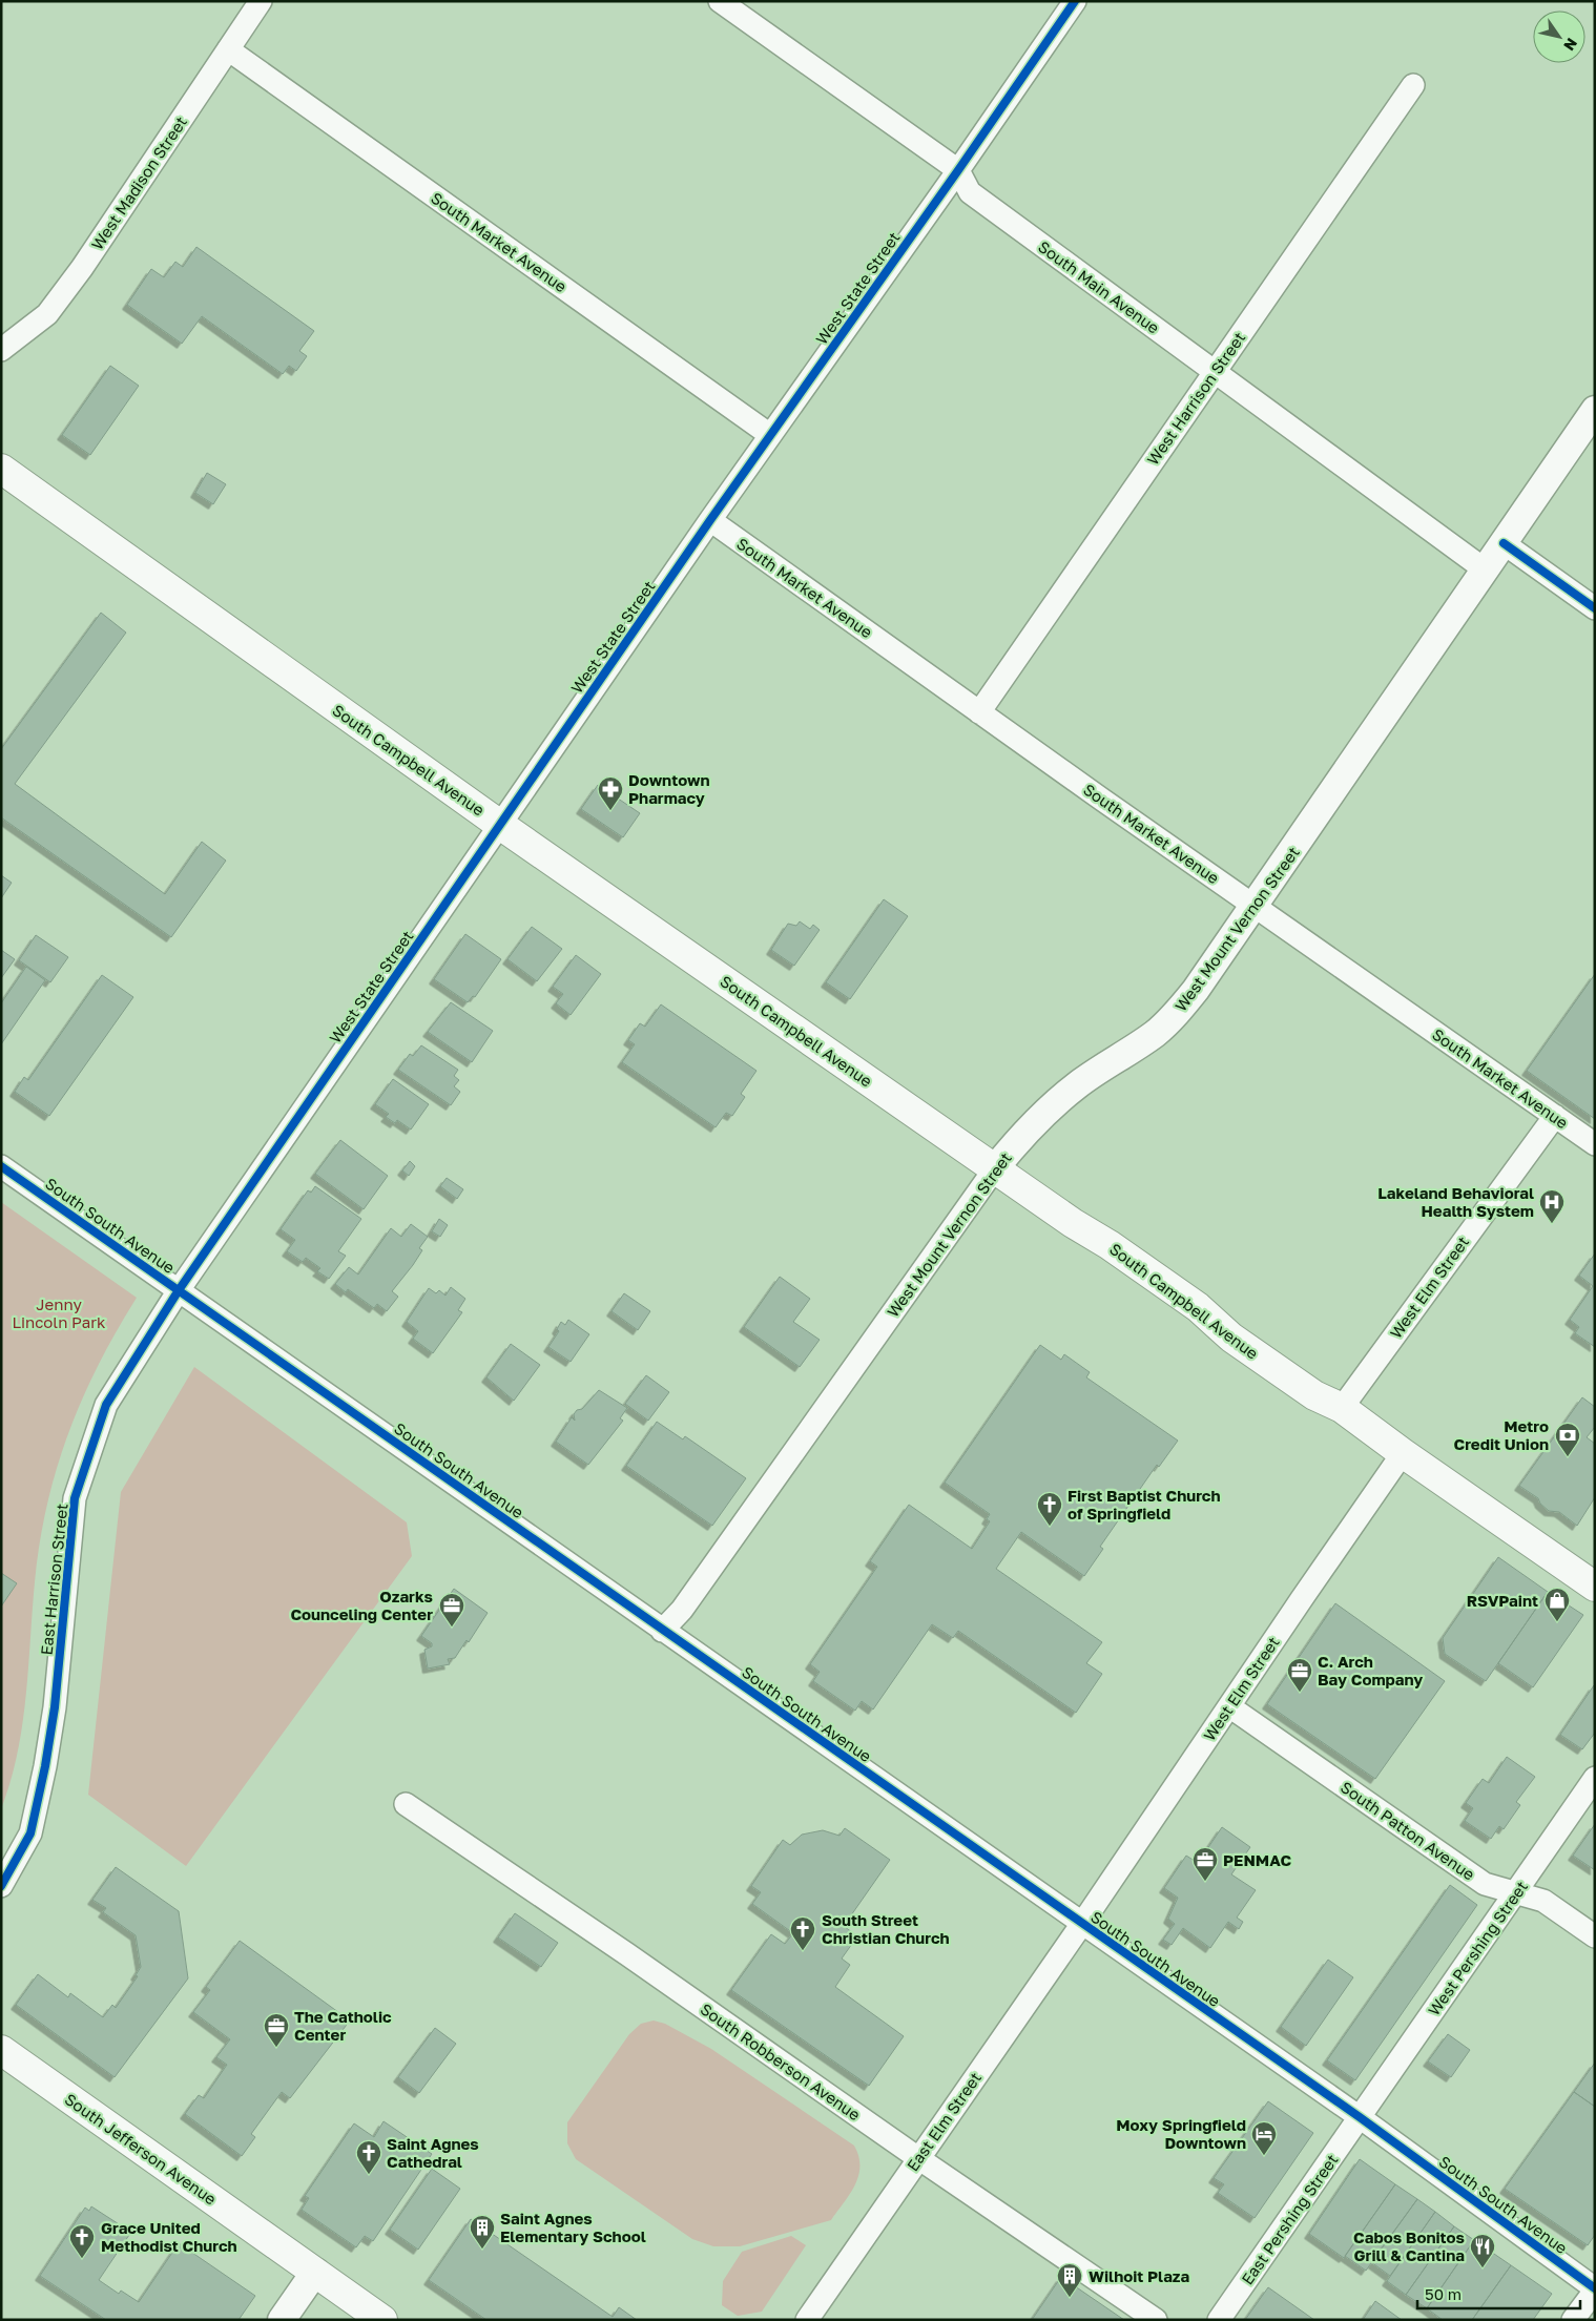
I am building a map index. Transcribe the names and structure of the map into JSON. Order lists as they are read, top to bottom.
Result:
{
  "streets": {
    "main road": ["South Campbell Avenue", "South Jefferson Avenue"],
    "street": [
      "West Madison Street",
      "South Market Avenue",
      "South Main Avenue",
      "West State Street",
      "West Harrison Street",
      "West Mount Vernon Street",
      "South South Avenue",
      "West Elm Street",
      "East Harrison Street",
      "South Patton Avenue",
      "West Pershing Street",
      "South Robberson Avenue",
      "East Elm Street",
      "East Pershing Street"
    ]
  },
  "crossings": [
    ["West Madison Street", "South Market Avenue"],
    ["South Market Avenue", "West State Street"],
    ["South Market Avenue", "West Harrison Street"],
    ["South Market Avenue", "West Mount Vernon Street"],
    ["South Market Avenue", "West Elm Street"],
    ["South Main Avenue", "West State Street"],
    ["South Main Avenue", "West Harrison Street"],
    ["South Main Avenue", "West Mount Vernon Street"],
    ["West State Street", "South Campbell Avenue"],
    ["West State Street", "South South Avenue"],
    ["West State Street", "East Harrison Street"],
    ["South Campbell Avenue", "West Mount Vernon Street"],
    ["South Campbell Avenue", "West Elm Street"],
    ["West Mount Vernon Street", "South South Avenue"],
    ["South South Avenue", "West Elm Street"],
    ["South South Avenue", "East Harrison Street"],
    ["South South Avenue", "West Pershing Street"],
    ["South South Avenue", "East Elm Street"],
    ["South South Avenue", "East Pershing Street"],
    ["West Elm Street", "South Patton Avenue"],
    ["West Elm Street", "East Elm Street"],
    ["South Patton Avenue", "West Pershing Street"],
    ["West Pershing Street", "East Pershing Street"],
    ["South Robberson Avenue", "East Elm Street"]
  ],
  "parks": ["Jenny Lincoln Park"],
  "places": {
    "pharmacy": ["Downtown Pharmacy"],
    "hospital": ["Lakeland Behavioral Health System"],
    "bank": ["Metro Credit Union"],
    "church": [
      "First Baptist Church of Springfield",
      "South Street Christian Church",
      "Saint Agnes Cathedral",
      "Grace United Methodist Church"
    ],
    "shop": ["RSVPaint"],
    "office": [
      "Ozarks Counceling Center",
      "C. Arch Bay Company",
      "PENMAC",
      "The Catholic Center"
    ],
    "hotel": ["Moxy Springfield Downtown"],
    "building": ["Saint Agnes Elementary School", "Wilhoit Plaza"],
    "restaurant": ["Cabos Bonitos Grill & Cantina"]
  },
  "scale_bar": "50 m",
  "north": "bottom right"
}
